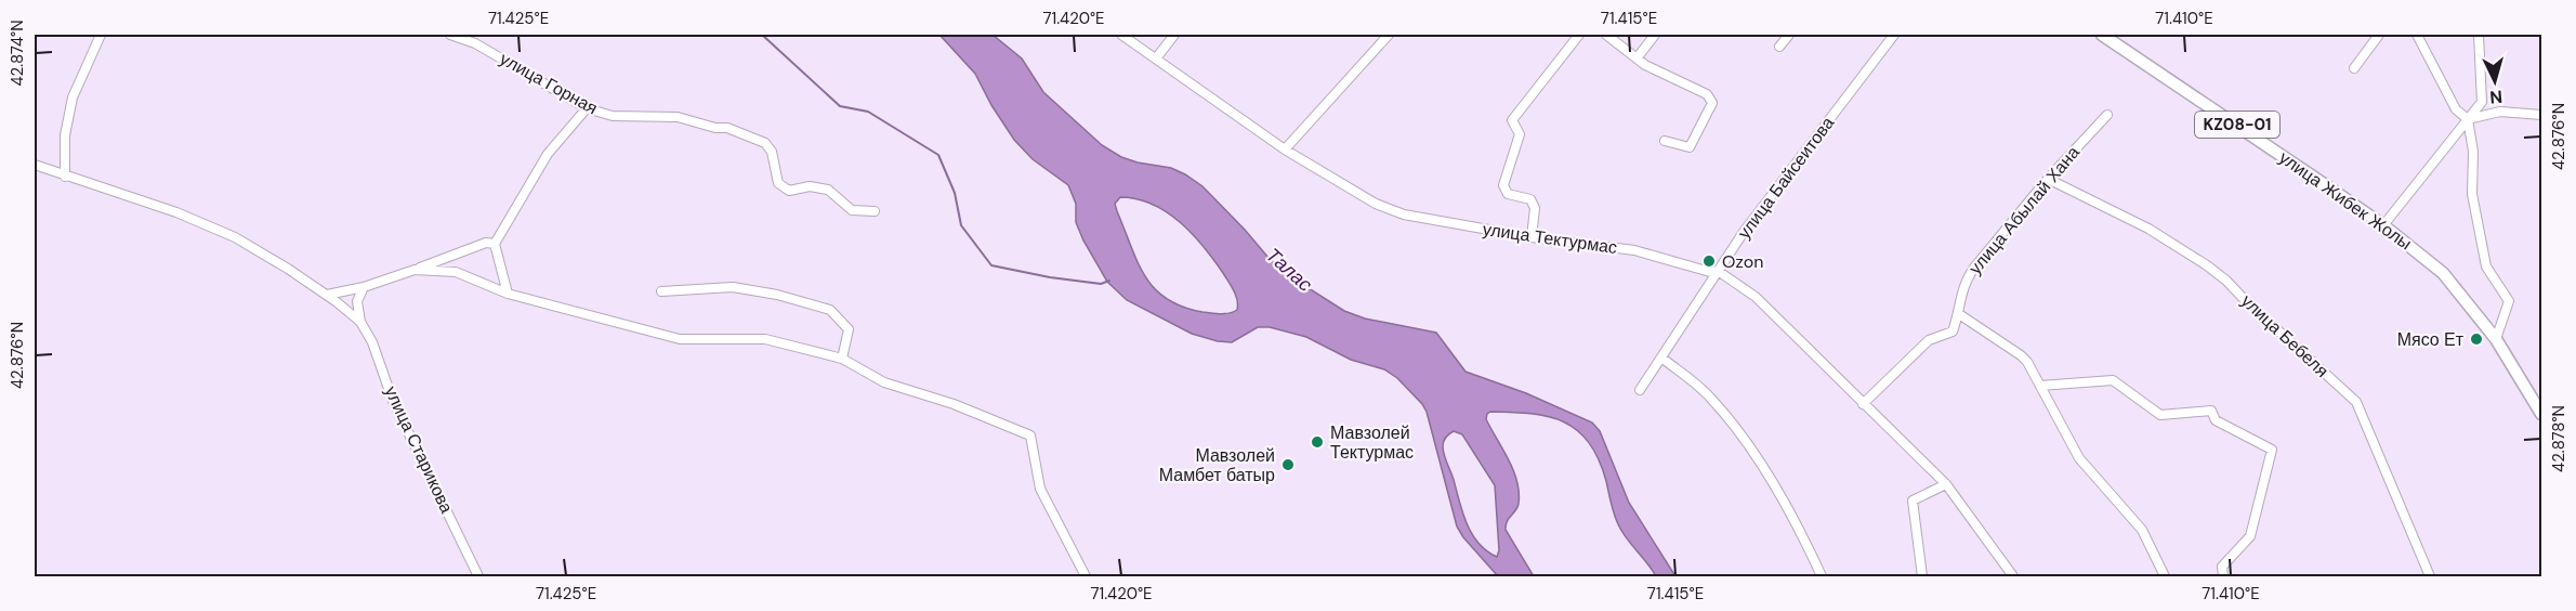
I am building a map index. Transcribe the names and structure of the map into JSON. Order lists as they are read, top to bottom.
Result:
{
  "streets": {
    "main road": ["KZ08-01", "улица Жибек Жолы"],
    "street": [
      "улица Горная",
      "улица Байсеитова",
      "улица Абылай Хана",
      "улица Тектурмас",
      "улица Бебеля",
      "улица Старикова"
    ]
  },
  "crossings": [
    ["улица Байсеитова", "улица Тектурмас"],
    ["улица Абылай Хана", "улица Бебеля"]
  ],
  "water": ["Талас"],
  "places": [
    "Ozon",
    "Мясо Ет",
    "Мавзолей Тектурмас",
    "Мавзолей Мамбет батыр"
  ],
  "north": "bottom",
  "coordinates": [
    "71.425°E",
    "71.420°E",
    "71.415°E",
    "71.410°E",
    "42.874°N",
    "42.876°N",
    "42.878°N"
  ]
}
